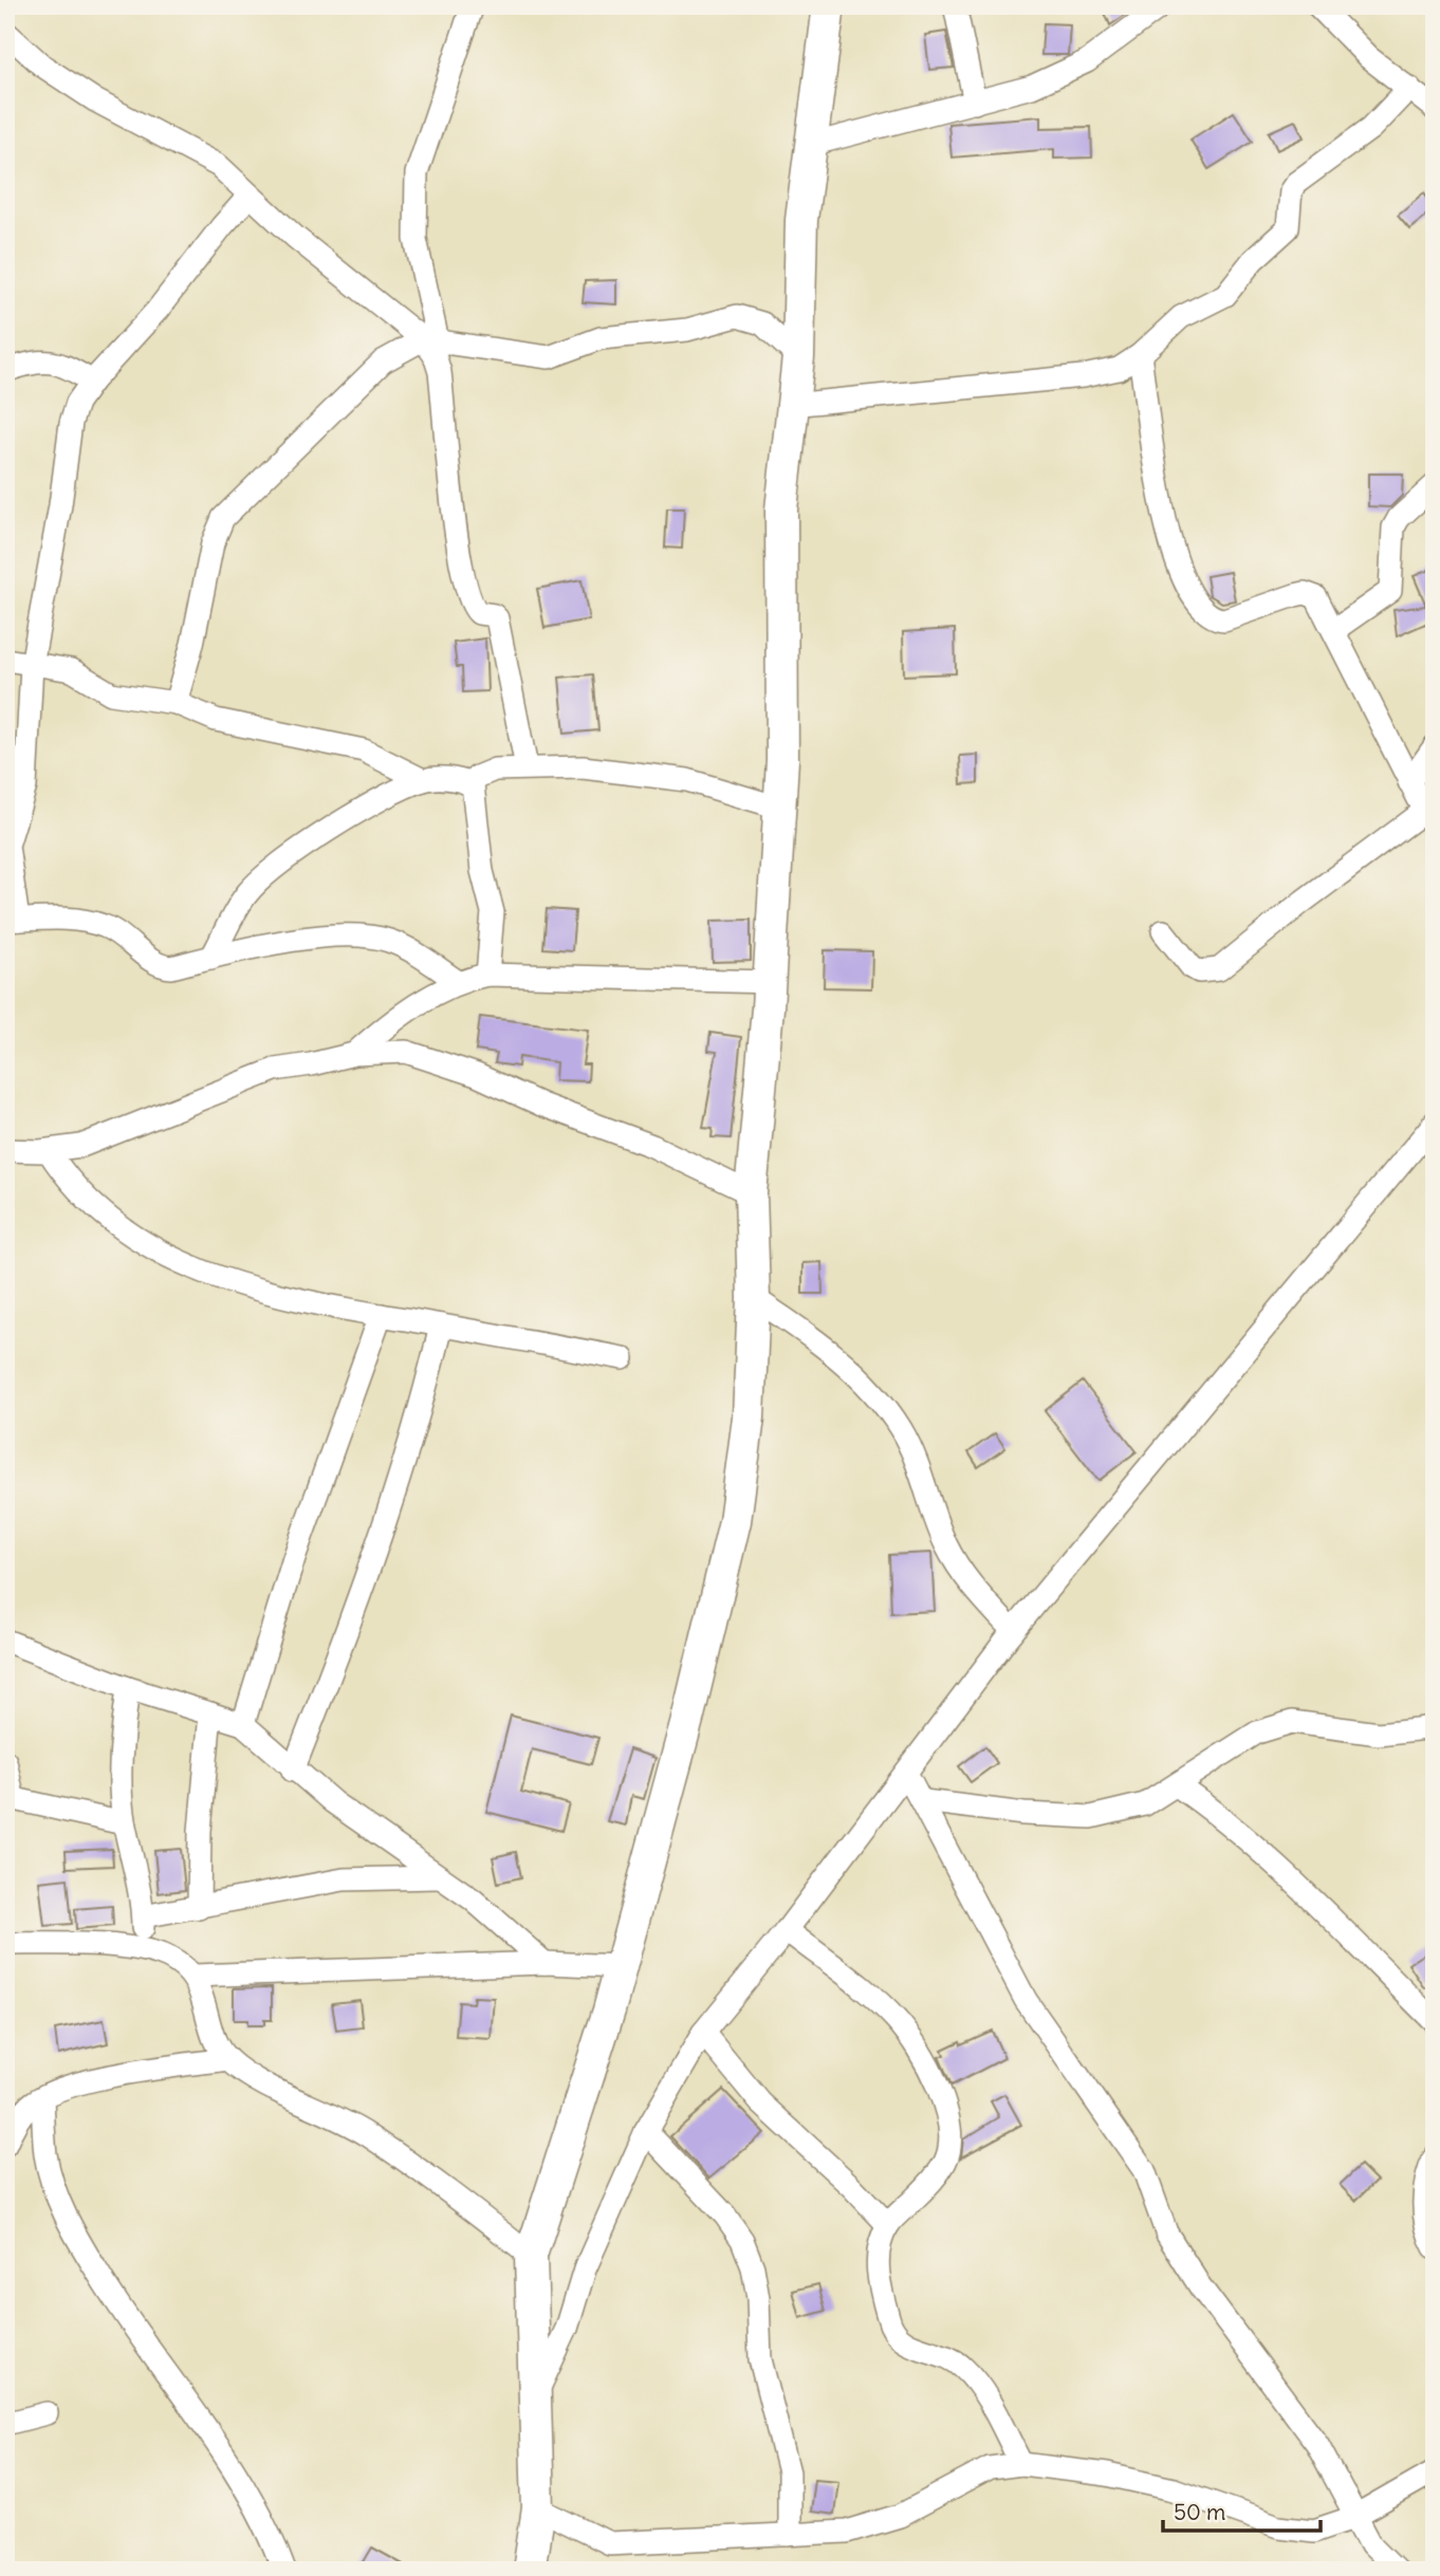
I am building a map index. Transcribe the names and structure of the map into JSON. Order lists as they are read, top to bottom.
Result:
{
  "scale_bar": "50 m"
}
